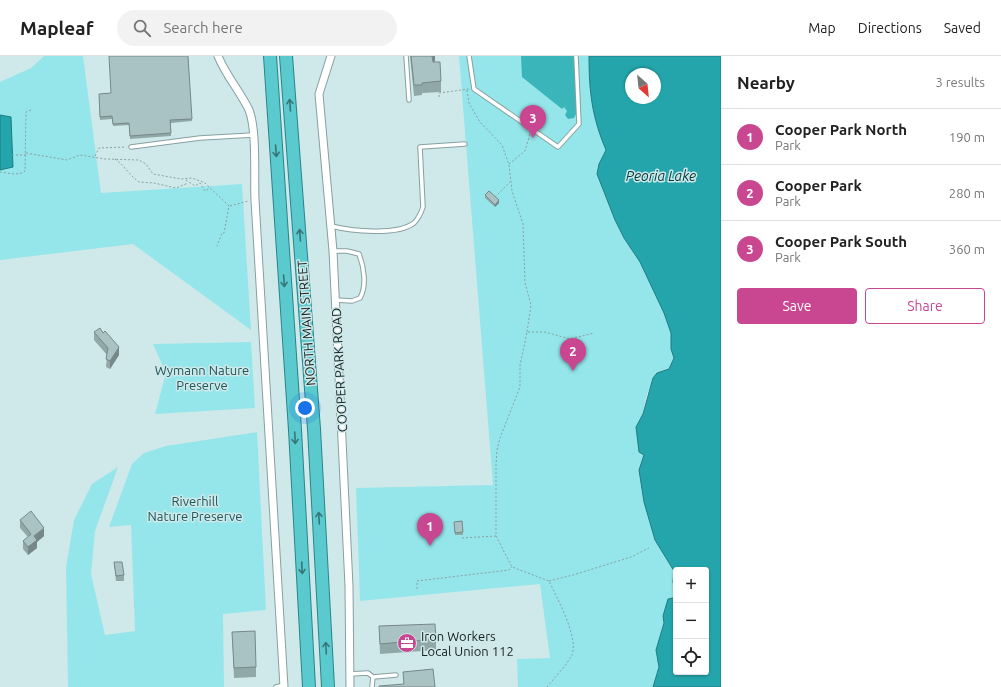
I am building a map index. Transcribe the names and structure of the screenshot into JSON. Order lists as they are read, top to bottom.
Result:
{
  "streets": {
    "highway": ["NORTH MAIN STREET"],
    "street": ["COOPER PARK ROAD"]
  },
  "water": ["Peoria Lake"],
  "parks": ["Wymann Nature Preserve", "Riverhill Nature Preserve"],
  "places": {
    "office": ["Iron Workers Local Union 112"]
  },
  "north": "bottom right",
  "page": {
    "header": "Mapleaf",
    "search": "Search here",
    "nav": ["Map", "Directions", "Saved"],
    "heading": ["Nearby", "3 results"],
    "pins": ["3", "2", "1"],
    "list": [
      {
        "mark": "1",
        "name": "Cooper Park North",
        "note": "Park",
        "value": "190 m"
      },
      {
        "mark": "2",
        "name": "Cooper Park",
        "note": "Park",
        "value": "280 m"
      },
      {
        "mark": "3",
        "name": "Cooper Park South",
        "note": "Park",
        "value": "360 m"
      }
    ],
    "buttons": ["Save", "Share"],
    "map_buttons": ["+", "−"]
  }
}
